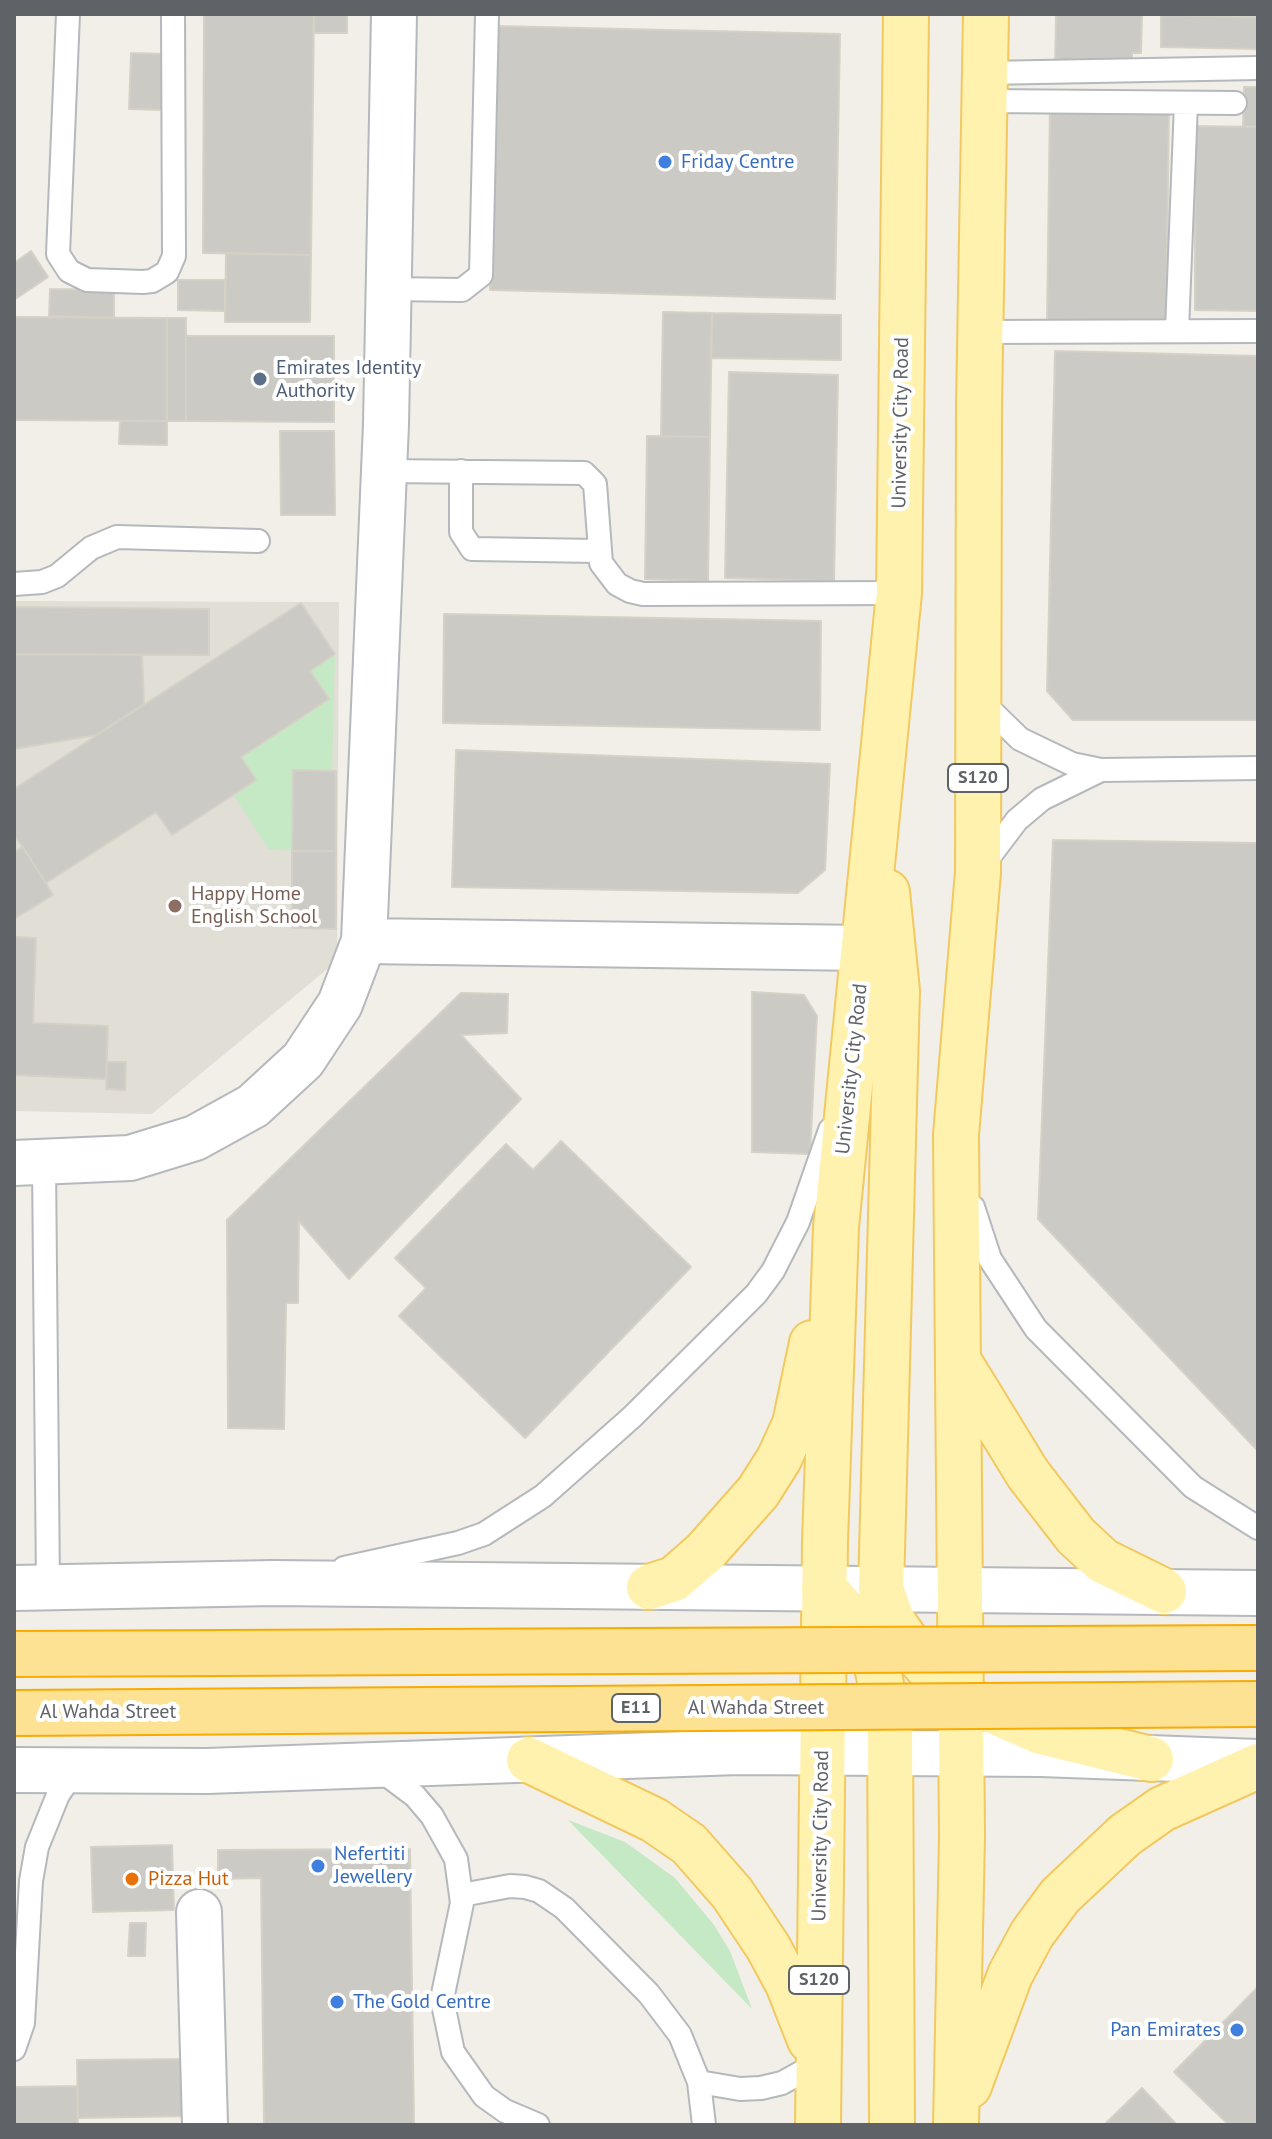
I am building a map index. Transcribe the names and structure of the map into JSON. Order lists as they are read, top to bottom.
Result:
{
  "streets": {
    "highway": ["E11", "Al Wahda Street"],
    "main road": ["University City Road", "S120"]
  },
  "places": [
    "Friday Centre",
    "Emirates Identity Authority",
    "Happy Home English School",
    "Nefertiti Jewellery",
    "Pizza Hut",
    "The Gold Centre",
    "Pan Emirates"
  ]
}
